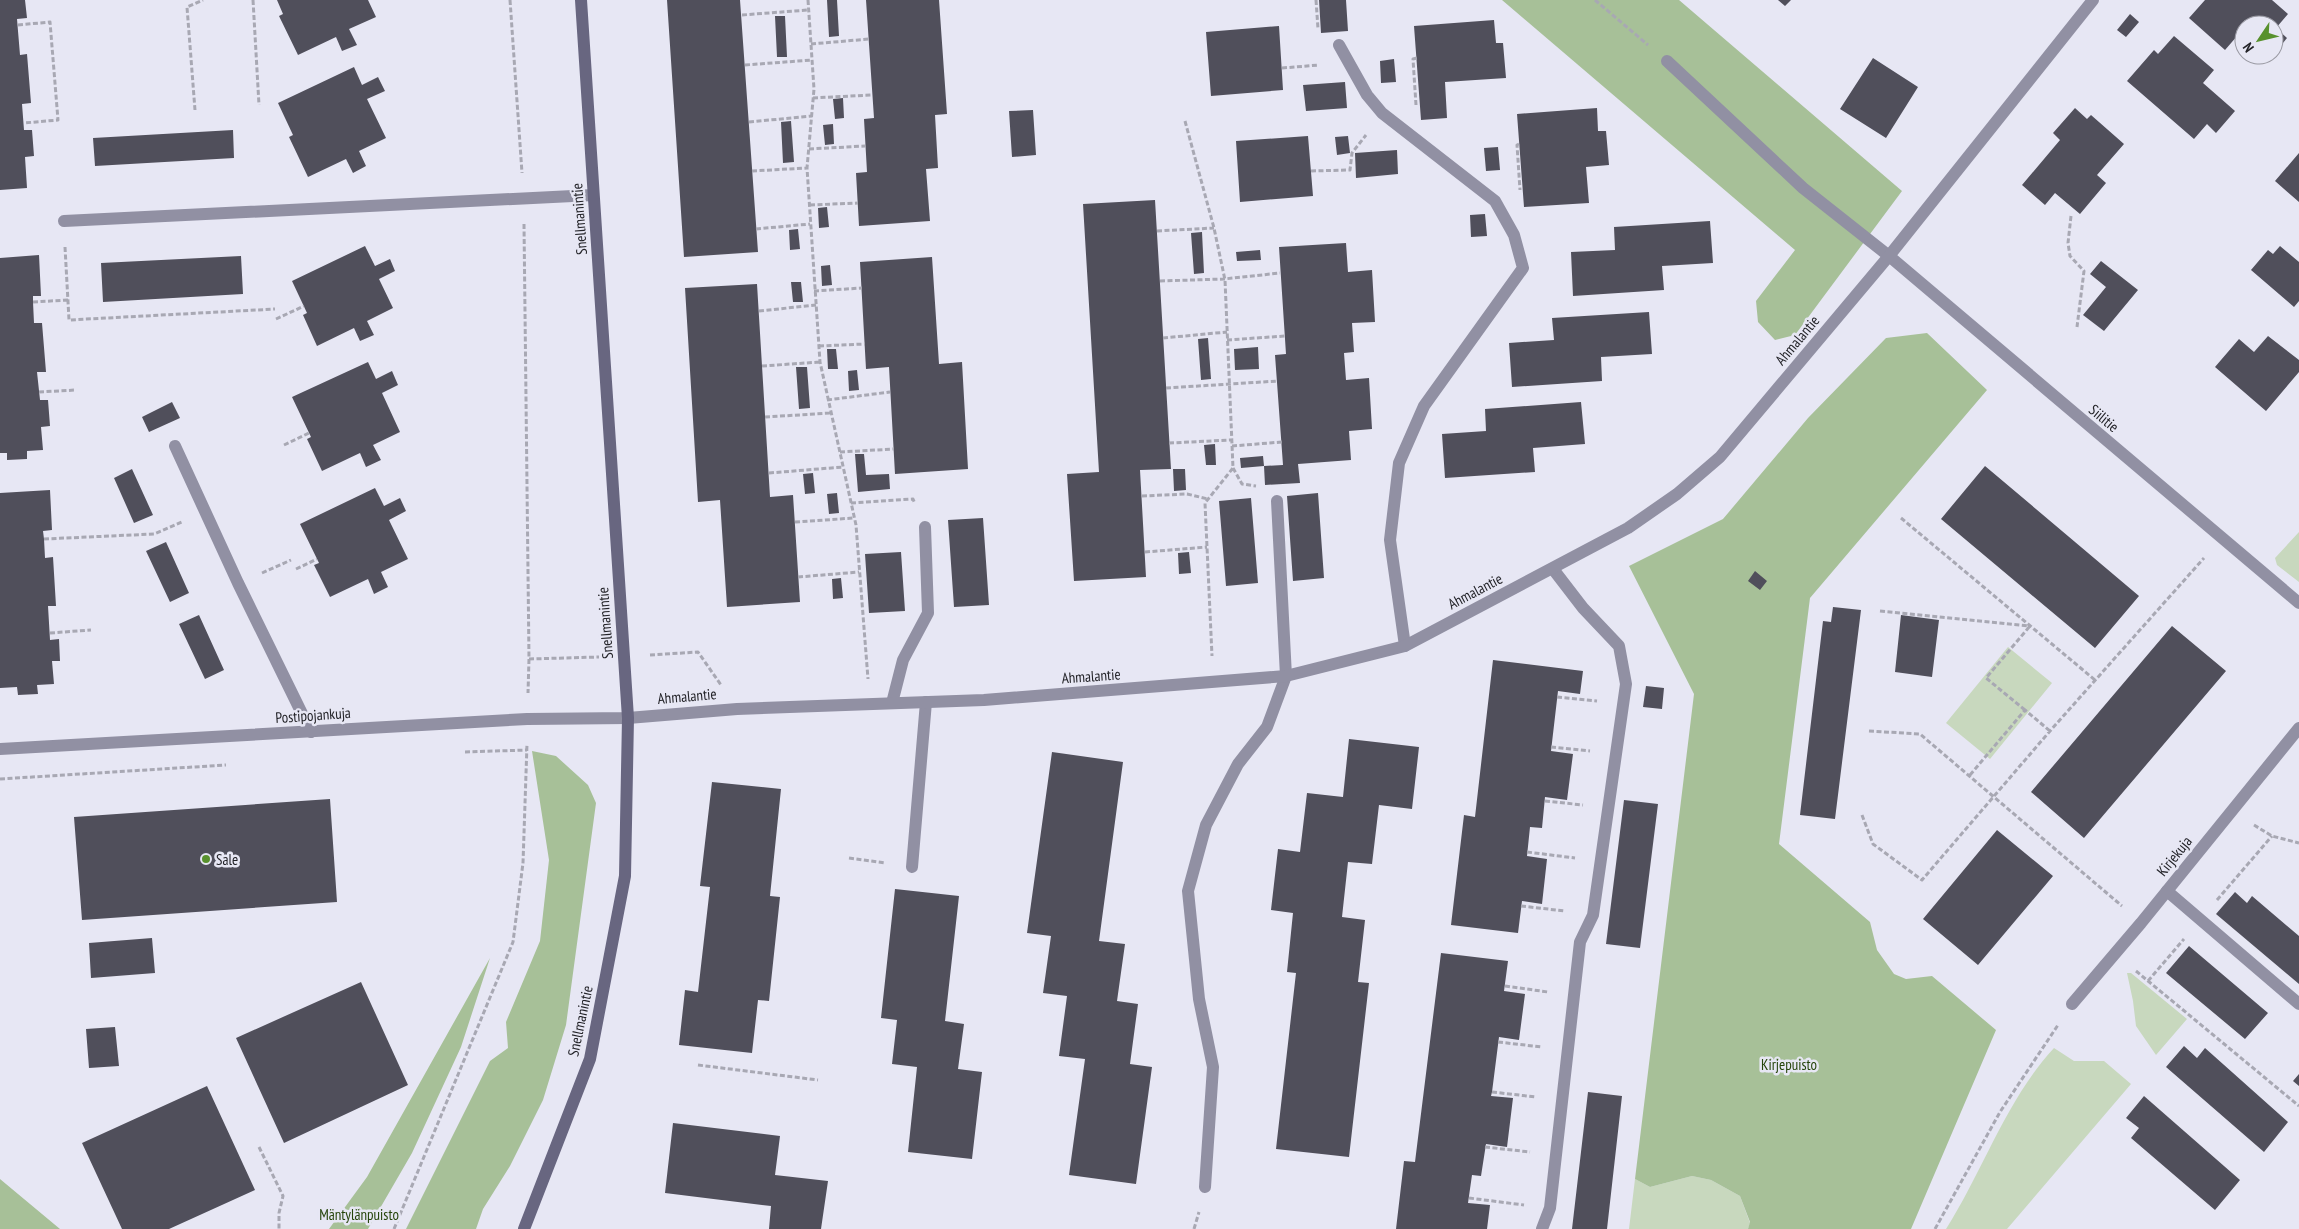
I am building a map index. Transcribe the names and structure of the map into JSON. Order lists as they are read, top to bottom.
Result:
{
  "streets": {
    "street": [
      "Snellmanintie",
      "Ahmalantie",
      "Siilitie",
      "Postipojankuja",
      "Kirjekuja"
    ]
  },
  "crossings": [
    ["Snellmanintie", "Ahmalantie"],
    ["Snellmanintie", "Postipojankuja"],
    ["Ahmalantie", "Siilitie"],
    ["Ahmalantie", "Postipojankuja"]
  ],
  "parks": ["Kirjepuisto", "Mäntylänpuisto"],
  "places": ["Sale"],
  "north": "bottom left"
}
